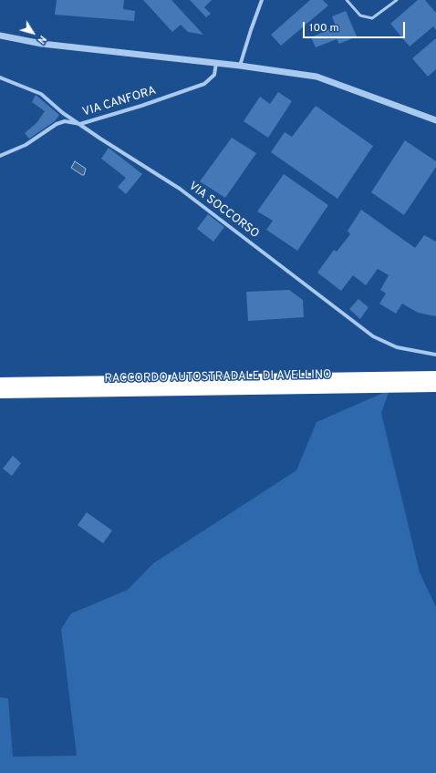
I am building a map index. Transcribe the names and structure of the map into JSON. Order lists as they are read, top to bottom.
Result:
{
  "streets": {
    "highway": ["RACCORDO AUTOSTRADALE DI AVELLINO"],
    "street": ["VIA CANFORA", "VIA SOCCORSO"]
  },
  "crossings": [
    ["VIA CANFORA", "VIA SOCCORSO"]
  ],
  "scale_bar": "100 m",
  "north": "bottom right"
}
